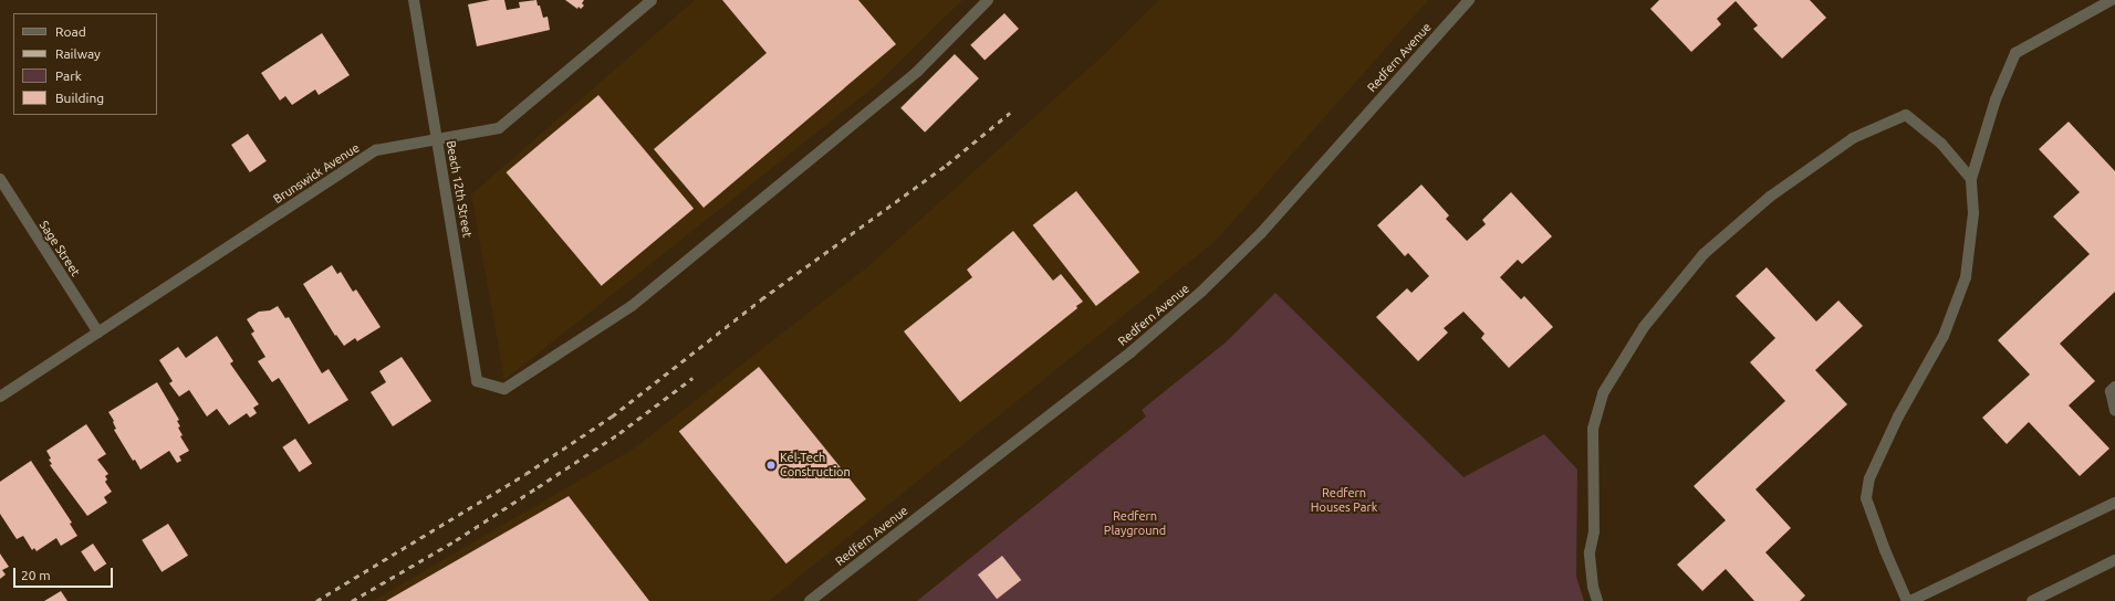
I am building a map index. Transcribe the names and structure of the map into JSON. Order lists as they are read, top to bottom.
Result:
{
  "streets": {
    "street": [
      "Redfern Avenue",
      "Brunswick Avenue",
      "Beach 12th Street",
      "Sage Street"
    ]
  },
  "crossings": [
    ["Brunswick Avenue", "Beach 12th Street"],
    ["Brunswick Avenue", "Sage Street"]
  ],
  "parks": ["Redfern Houses Park", "Redfern Playground"],
  "places": ["Kel-Tech Construction"],
  "legend": [
    "Road",
    "Railway",
    "Park",
    "Building"
  ],
  "scale_bar": "20 m"
}
